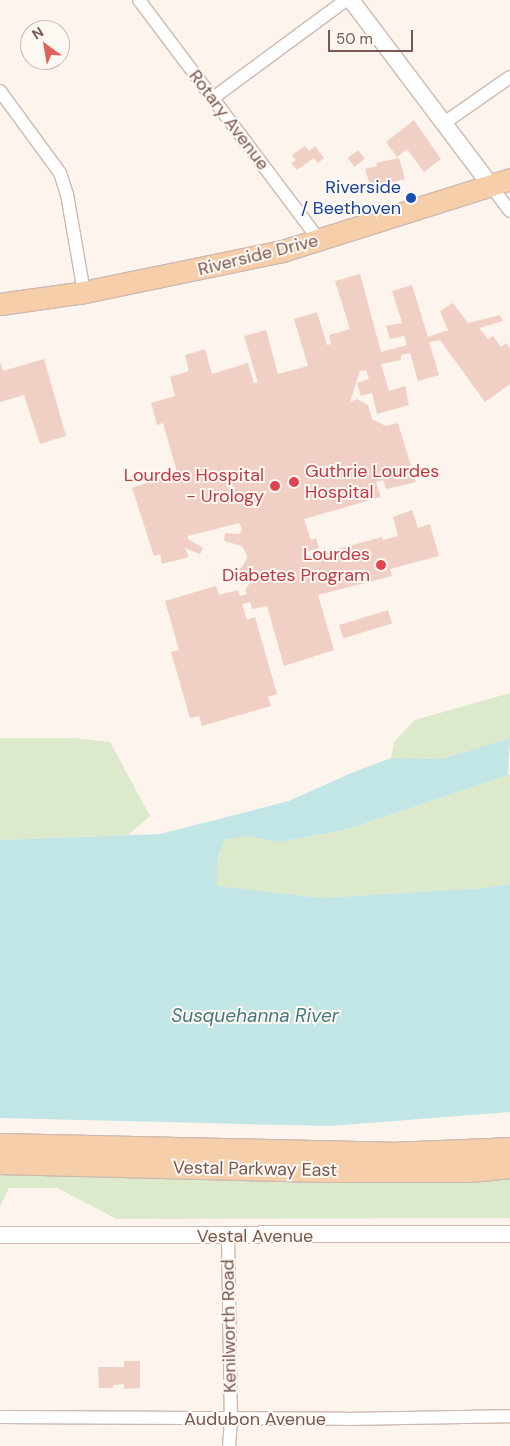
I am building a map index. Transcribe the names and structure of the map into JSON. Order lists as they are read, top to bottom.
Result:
{
  "streets": {
    "main road": ["Riverside Drive", "Vestal Parkway East"],
    "street": [
      "Rotary Avenue",
      "Vestal Avenue",
      "Kenilworth Road",
      "Audubon Avenue"
    ]
  },
  "crossings": [
    ["Rotary Avenue", "Riverside Drive"],
    ["Vestal Avenue", "Kenilworth Road"],
    ["Kenilworth Road", "Audubon Avenue"]
  ],
  "water": ["Susquehanna River"],
  "places": [
    "Riverside / Beethoven",
    "Guthrie Lourdes Hospital",
    "Lourdes Hospital - Urology",
    "Lourdes Diabetes Program"
  ],
  "scale_bar": "50 m",
  "north": "top left"
}
